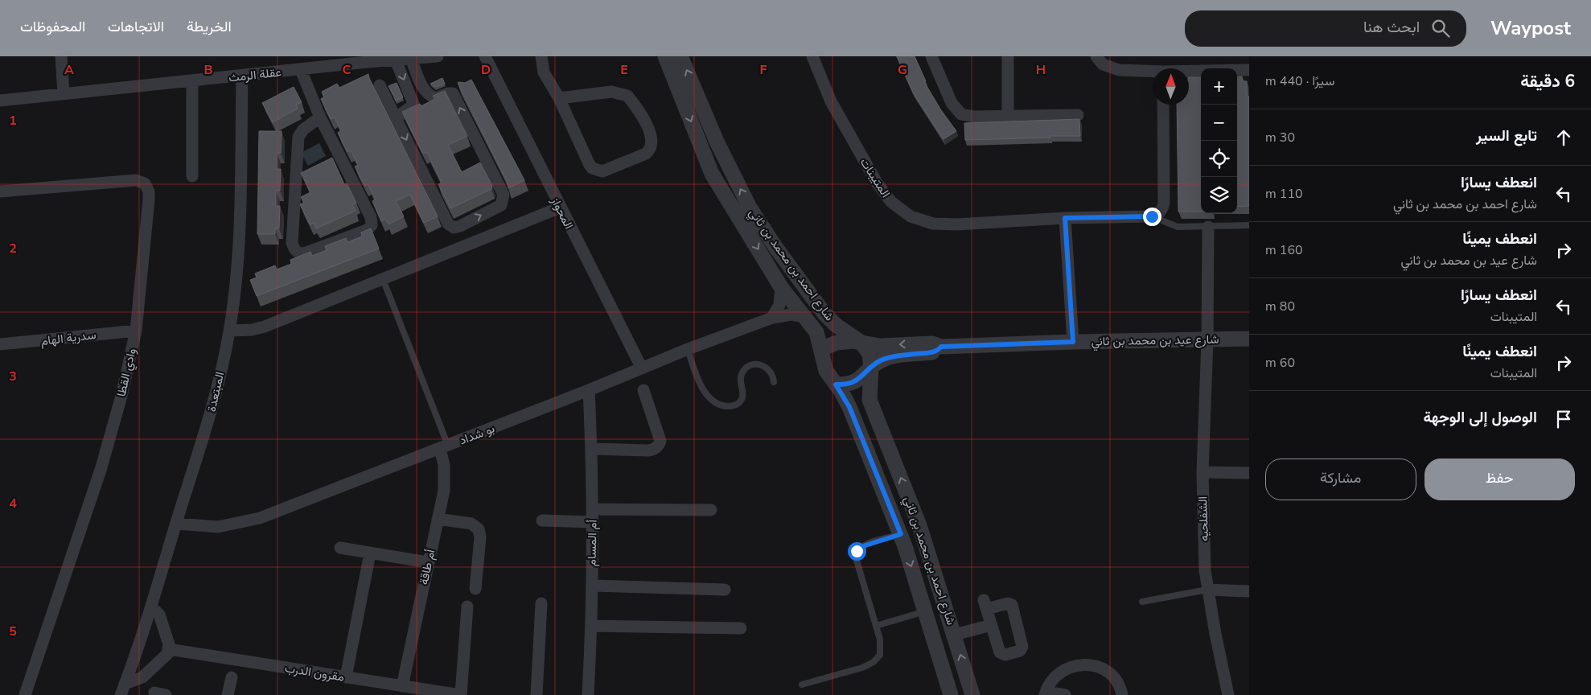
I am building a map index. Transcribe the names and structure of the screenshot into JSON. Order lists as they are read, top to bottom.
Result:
{
  "streets": {
    "street": [
      "عقلة الرمث",
      "المتيبنات",
      "المحواز",
      "شارع احمد بن محمد بن ثاني",
      "سدرية الهام",
      "شارع عيد بن محمد بن ثاني",
      "وادي القطا",
      "المبتعدة",
      "بو شداد",
      "الشفلحيه",
      "أم المسام",
      "أم طاقة",
      "مقرون الدرب"
    ]
  },
  "crossings": [
    ["عقلة الرمث", "المبتعدة"],
    ["المحواز", "بو شداد"],
    ["شارع احمد بن محمد بن ثاني", "شارع عيد بن محمد بن ثاني"],
    ["شارع احمد بن محمد بن ثاني", "بو شداد"],
    ["سدرية الهام", "وادي القطا"],
    ["شارع عيد بن محمد بن ثاني", "الشفلحيه"],
    ["المبتعدة", "بو شداد"],
    ["بو شداد", "أم المسام"],
    ["بو شداد", "أم طاقة"],
    ["أم طاقة", "مقرون الدرب"]
  ],
  "north": "top",
  "page": {
    "header": "Waypost",
    "search": "ابحث هنا",
    "nav": ["الخريطة", "الاتجاهات", "المحفوظات"],
    "heading": ["6 دقيقة", "سيرًا · 440 m"],
    "map_buttons": ["+", "−"],
    "list": [
      ["تابع السير", "30 m"],
      ["انعطف يسارًا", "شارع احمد بن محمد بن ثاني", "110 m"],
      ["انعطف يمينًا", "شارع عيد بن محمد بن ثاني", "160 m"],
      ["انعطف يسارًا", "المتيبنات", "80 m"],
      ["انعطف يمينًا", "المتيبنات", "60 m"],
      "الوصول إلى الوجهة"
    ],
    "buttons": ["حفظ", "مشاركة"]
  },
  "grid": {
    "columns": [
      "A",
      "B",
      "C",
      "D",
      "E",
      "F",
      "G",
      "H"
    ],
    "rows": [
      "1",
      "2",
      "3",
      "4",
      "5"
    ]
  }
}
